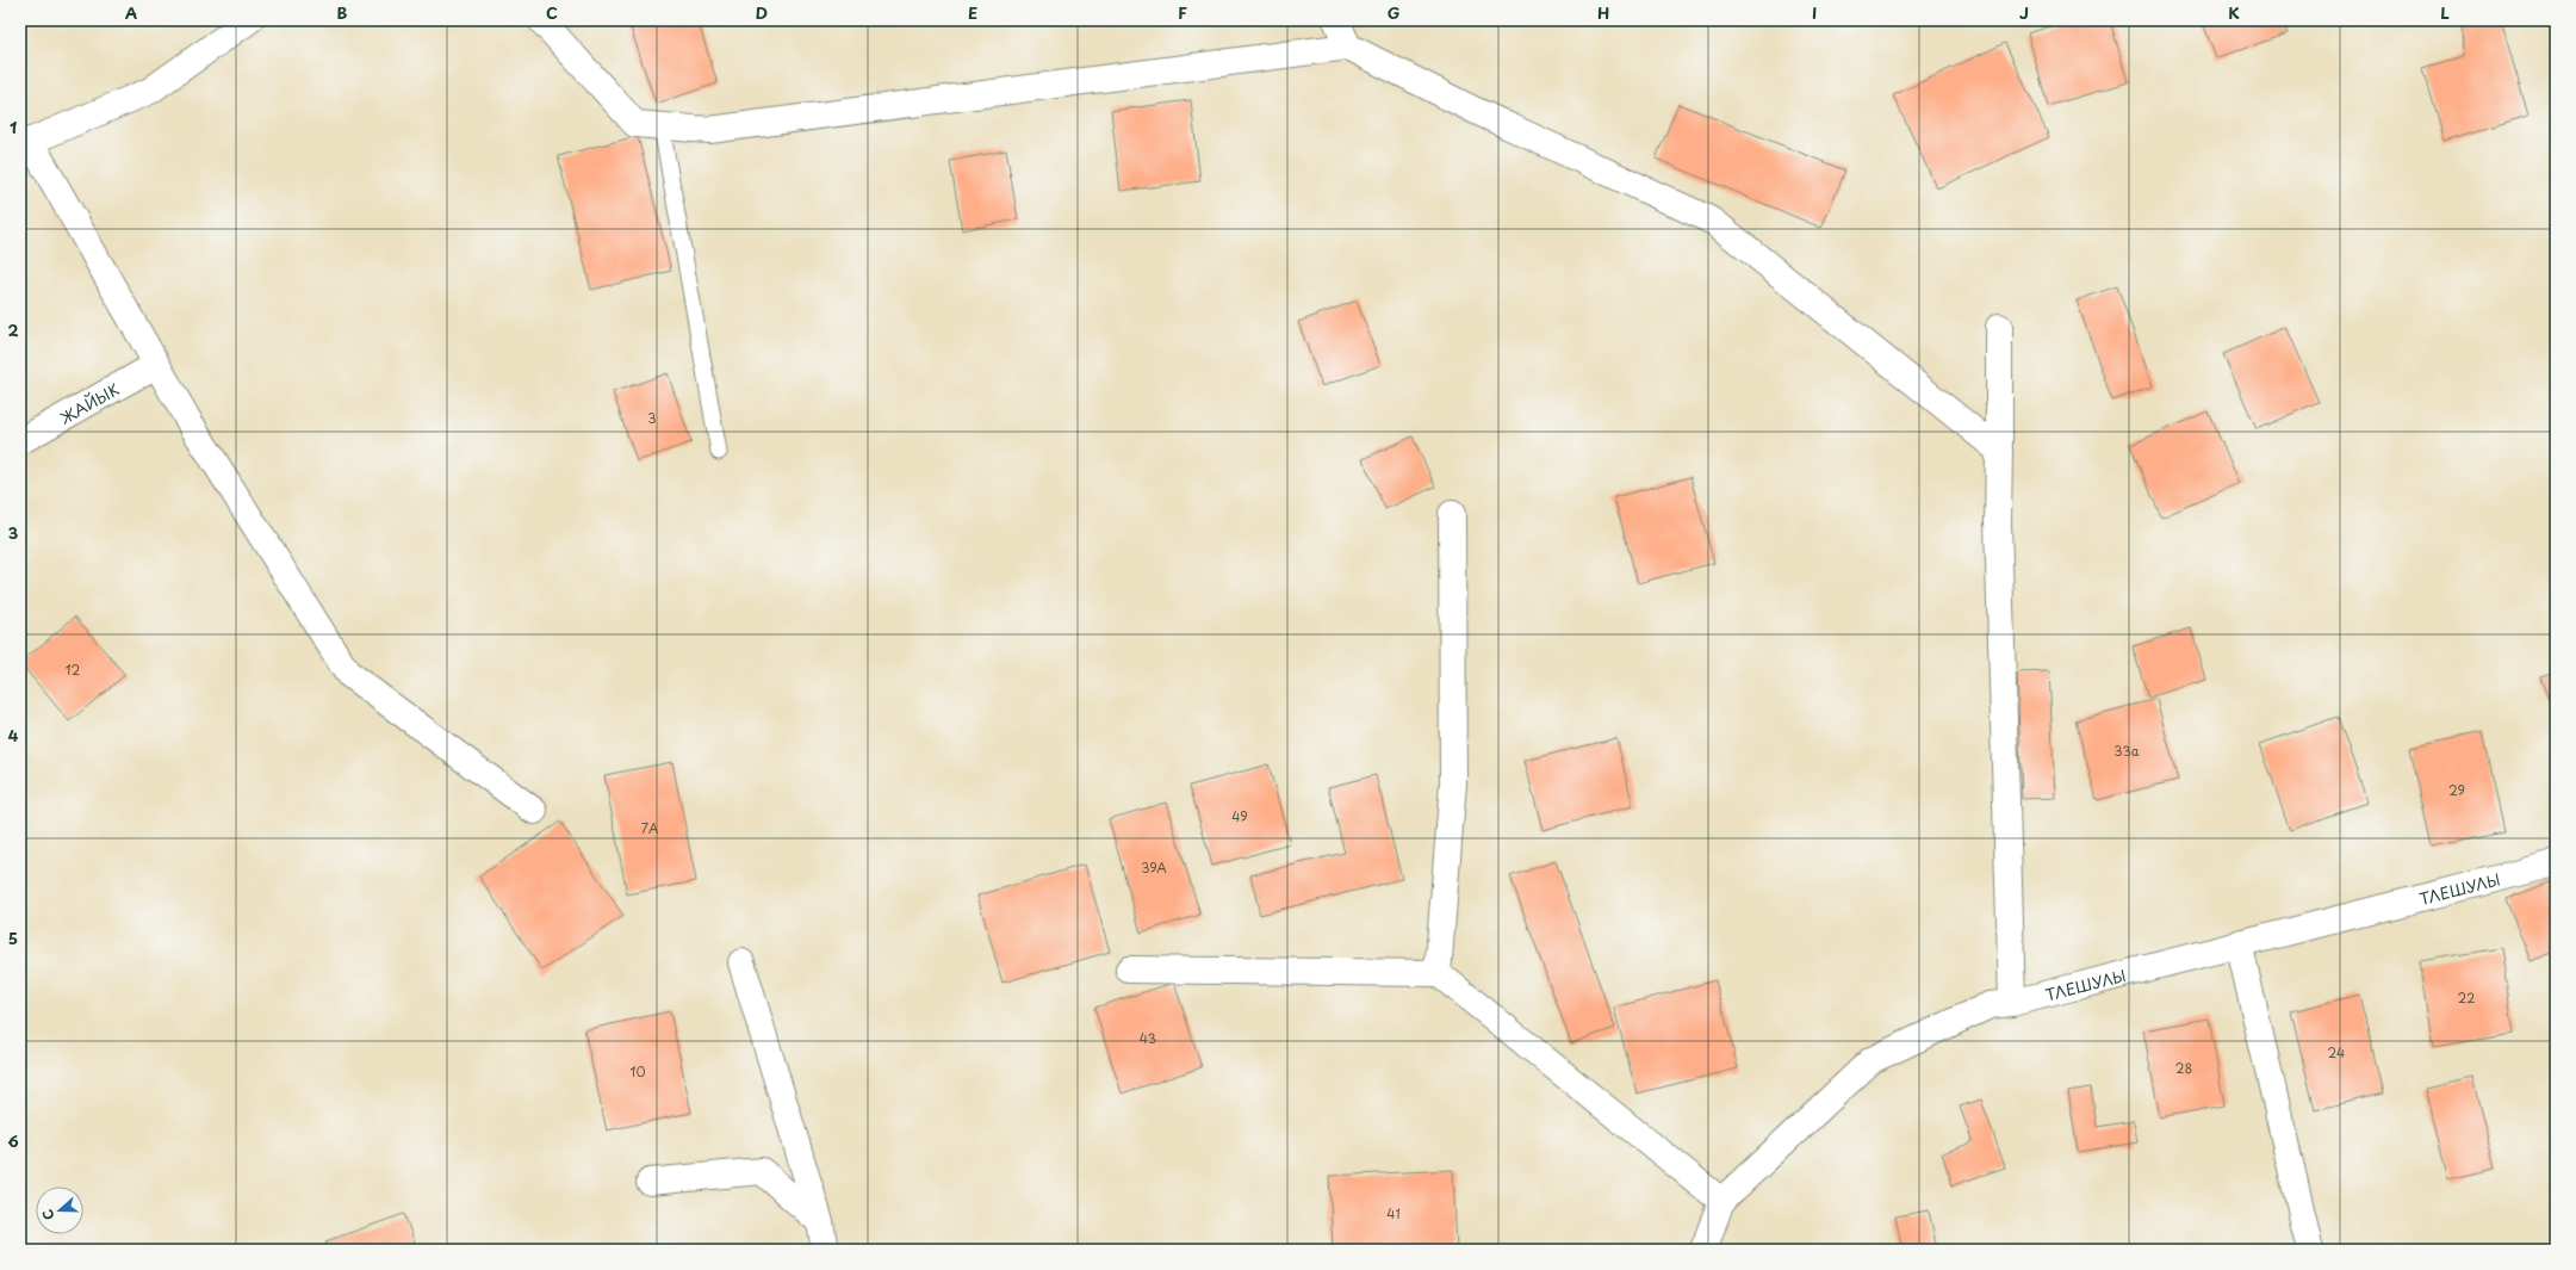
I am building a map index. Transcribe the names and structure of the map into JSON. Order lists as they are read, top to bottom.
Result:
{
  "streets": {
    "street": ["ЖАЙЫК", "ТЛЕШУЛЫ"]
  },
  "house_numbers": [
    "3",
    "12",
    "33а",
    "29",
    "49",
    "7А",
    "39А",
    "22",
    "43",
    "24",
    "28",
    "10",
    "41"
  ],
  "north": "left",
  "grid": {
    "columns": [
      "A",
      "B",
      "C",
      "D",
      "E",
      "F",
      "G",
      "H",
      "I",
      "J",
      "K",
      "L"
    ],
    "rows": [
      "1",
      "2",
      "3",
      "4",
      "5",
      "6"
    ]
  }
}
